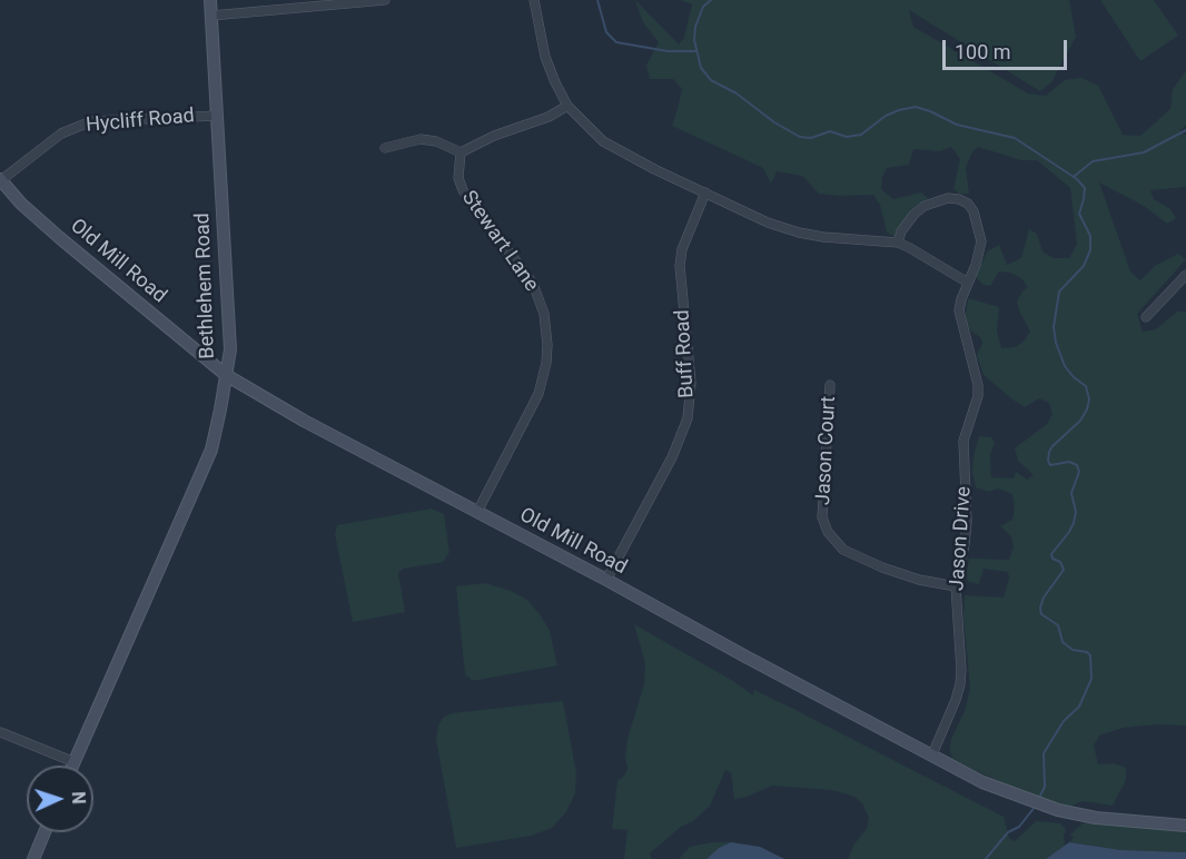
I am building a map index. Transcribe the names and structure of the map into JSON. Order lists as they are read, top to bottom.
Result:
{
  "streets": {
    "street": [
      "Hycliff Road",
      "Stewart Lane",
      "Old Mill Road",
      "Bethlehem Road",
      "Buff Road",
      "Jason Court",
      "Jason Drive"
    ]
  },
  "crossings": [
    ["Hycliff Road", "Old Mill Road"],
    ["Hycliff Road", "Bethlehem Road"],
    ["Stewart Lane", "Old Mill Road"],
    ["Old Mill Road", "Bethlehem Road"],
    ["Old Mill Road", "Buff Road"],
    ["Old Mill Road", "Jason Drive"],
    ["Jason Court", "Jason Drive"]
  ],
  "scale_bar": "100 m",
  "north": "right"
}
